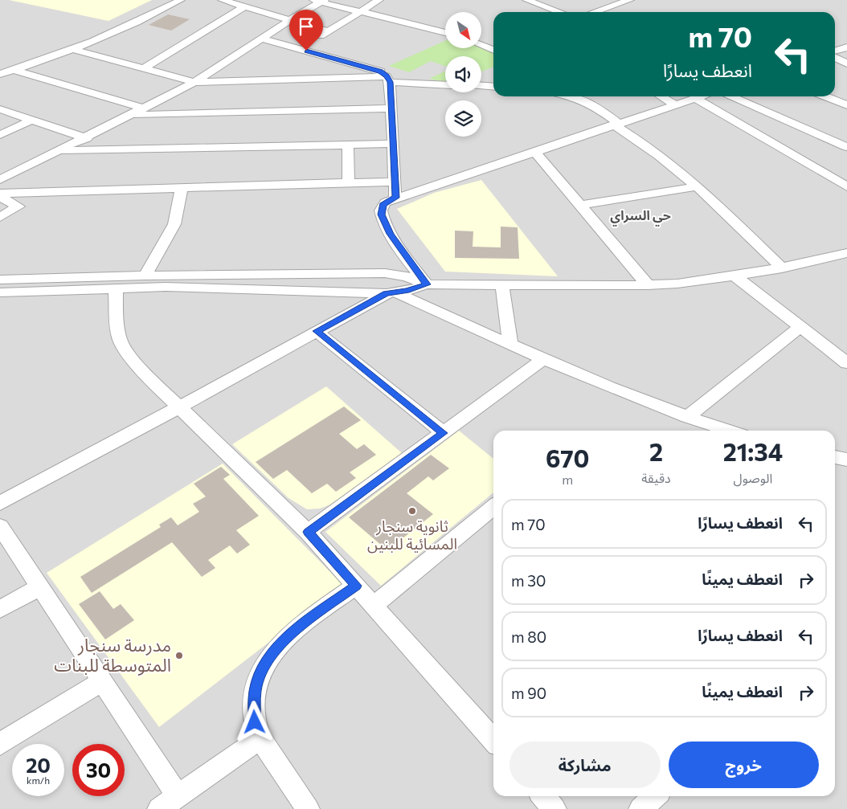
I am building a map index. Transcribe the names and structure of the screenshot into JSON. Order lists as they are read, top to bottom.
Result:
{
  "districts": ["حي السراي"],
  "places": ["ثانوية سنجار المسائية للبنين", "مدرسة سنجار المتوسطة للبنات"],
  "north": "bottom right",
  "page": {
    "turn": ["70 m", "انعطف يسارًا"],
    "eta": [
      "21:34",
      "الوصول",
      "2",
      "دقيقة",
      "670",
      "m"
    ],
    "list": [
      {
        "name": "انعطف يسارًا",
        "value": "70 m"
      },
      {
        "name": "انعطف يمينًا",
        "value": "30 m"
      },
      {
        "name": "انعطف يسارًا",
        "value": "80 m"
      },
      {
        "name": "انعطف يمينًا",
        "value": "90 m"
      }
    ],
    "buttons": ["خروج", "مشاركة"],
    "speed": "20 km/h",
    "limit": "30"
  }
}
